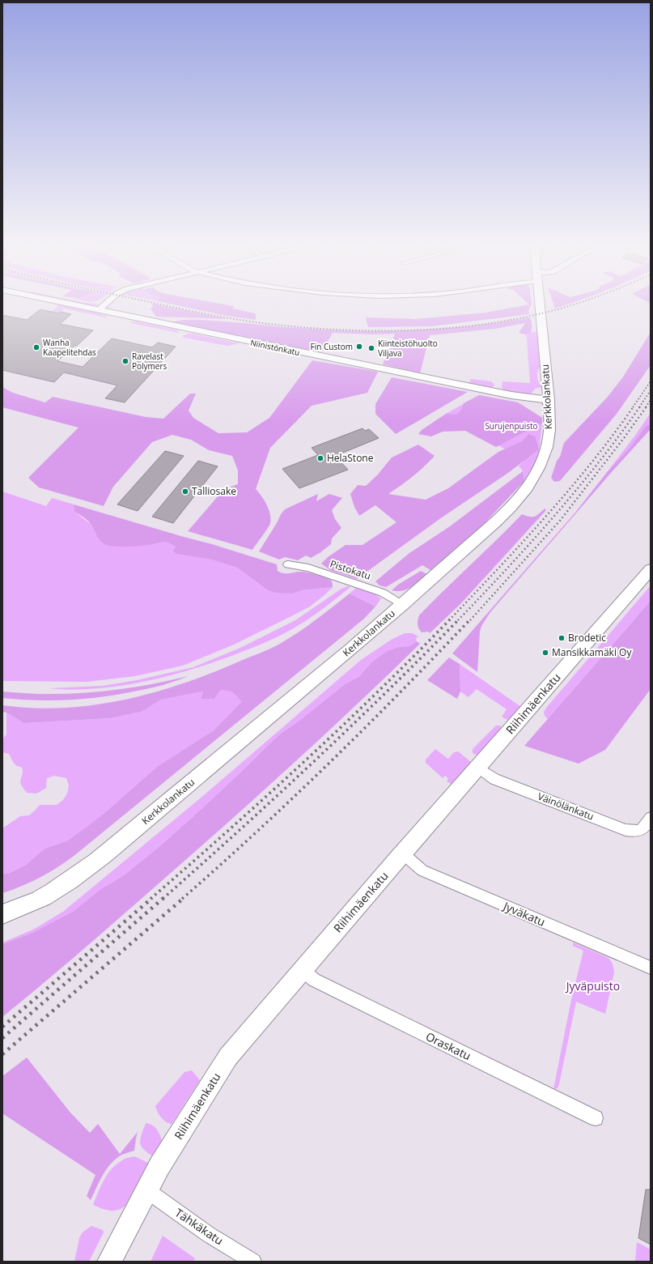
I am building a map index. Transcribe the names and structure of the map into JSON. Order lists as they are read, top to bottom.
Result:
{
  "streets": {
    "street": [
      "Niinistönkatu",
      "Kerkkolankatu",
      "Pistokatu",
      "Riihimäenkatu",
      "Väinölänkatu",
      "Jyväkatu",
      "Oraskatu",
      "Tähkäkatu"
    ]
  },
  "crossings": [
    ["Niinistönkatu", "Kerkkolankatu"],
    ["Kerkkolankatu", "Pistokatu"],
    ["Riihimäenkatu", "Väinölänkatu"],
    ["Riihimäenkatu", "Jyväkatu"],
    ["Riihimäenkatu", "Oraskatu"],
    ["Riihimäenkatu", "Tähkäkatu"]
  ],
  "parks": ["Surujenpuisto", "Jyväpuisto"],
  "places": [
    "Fin Custom",
    "Wanha Kaapelitehdas",
    "Kiinteistöhuolto Viljava",
    "Ravelast Polymers",
    "HelaStone",
    "Talliosake",
    "Brodetic",
    "Mansikkamäki Oy"
  ]
}
